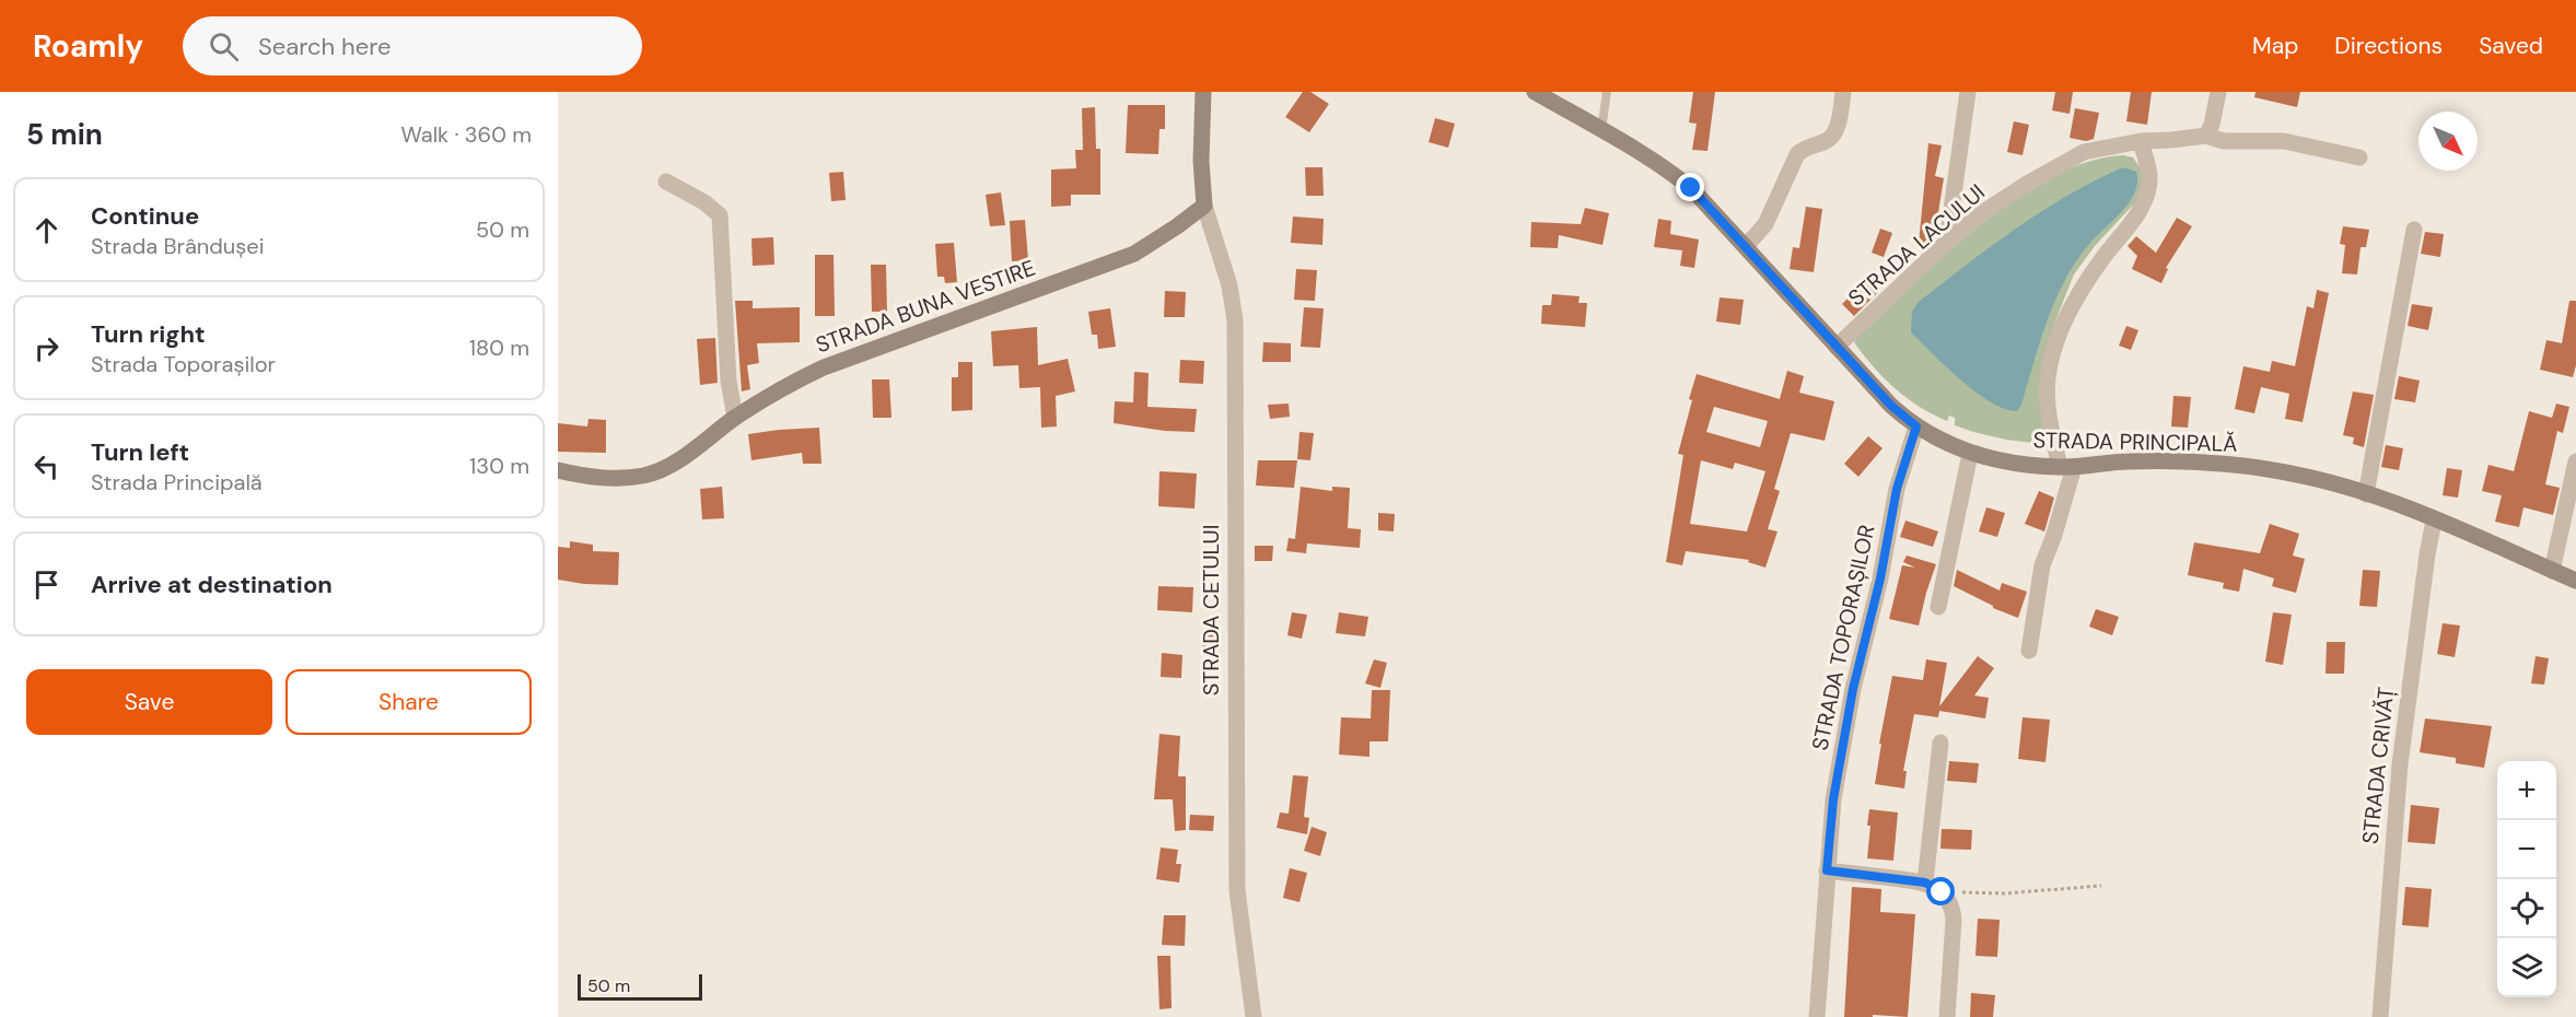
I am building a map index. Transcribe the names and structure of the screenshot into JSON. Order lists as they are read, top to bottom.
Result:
{
  "streets": {
    "main road": ["STRADA BUNA VESTIRE", "STRADA PRINCIPALĂ"],
    "street": [
      "STRADA LACULUI",
      "STRADA CETULUI",
      "STRADA TOPORAȘILOR",
      "STRADA CRIVĂȚ"
    ]
  },
  "crossings": [
    ["STRADA LACULUI", "STRADA PRINCIPALĂ"],
    ["STRADA BUNA VESTIRE", "STRADA CETULUI"],
    ["STRADA PRINCIPALĂ", "STRADA TOPORAȘILOR"],
    ["STRADA PRINCIPALĂ", "STRADA CRIVĂȚ"]
  ],
  "scale_bar": "50 m",
  "north": "bottom right",
  "page": {
    "header": "Roamly",
    "search": "Search here",
    "nav": ["Map", "Directions", "Saved"],
    "heading": ["5 min", "Walk · 360 m"],
    "list": [
      ["Continue", "Strada Brândușei", "50 m"],
      ["Turn right", "Strada Toporașilor", "180 m"],
      ["Turn left", "Strada Principală", "130 m"],
      "Arrive at destination"
    ],
    "buttons": ["Save", "Share"],
    "map_buttons": ["+", "−"],
    "scale": "50 m"
  }
}
